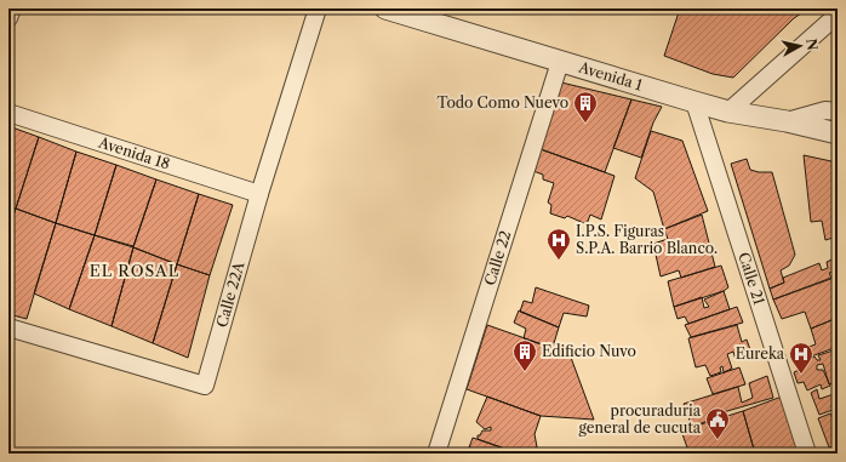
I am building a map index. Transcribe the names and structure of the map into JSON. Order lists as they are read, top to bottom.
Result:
{
  "streets": {
    "street": [
      "Avenida 1",
      "Avenida 18",
      "Calle 22",
      "Calle 21",
      "Calle 22A"
    ]
  },
  "crossings": [
    ["Avenida 1", "Calle 22"],
    ["Avenida 1", "Calle 21"],
    ["Avenida 18", "Calle 22A"]
  ],
  "districts": ["EL ROSAL"],
  "places": {
    "building": ["Todo Como Nuevo", "Edificio Nuvo"],
    "hospital": ["I.P.S. Figuras S.P.A. Barrio Blanco.", "Eureka"],
    "public building": ["procuraduria general de cucuta"]
  },
  "north": "right"
}
